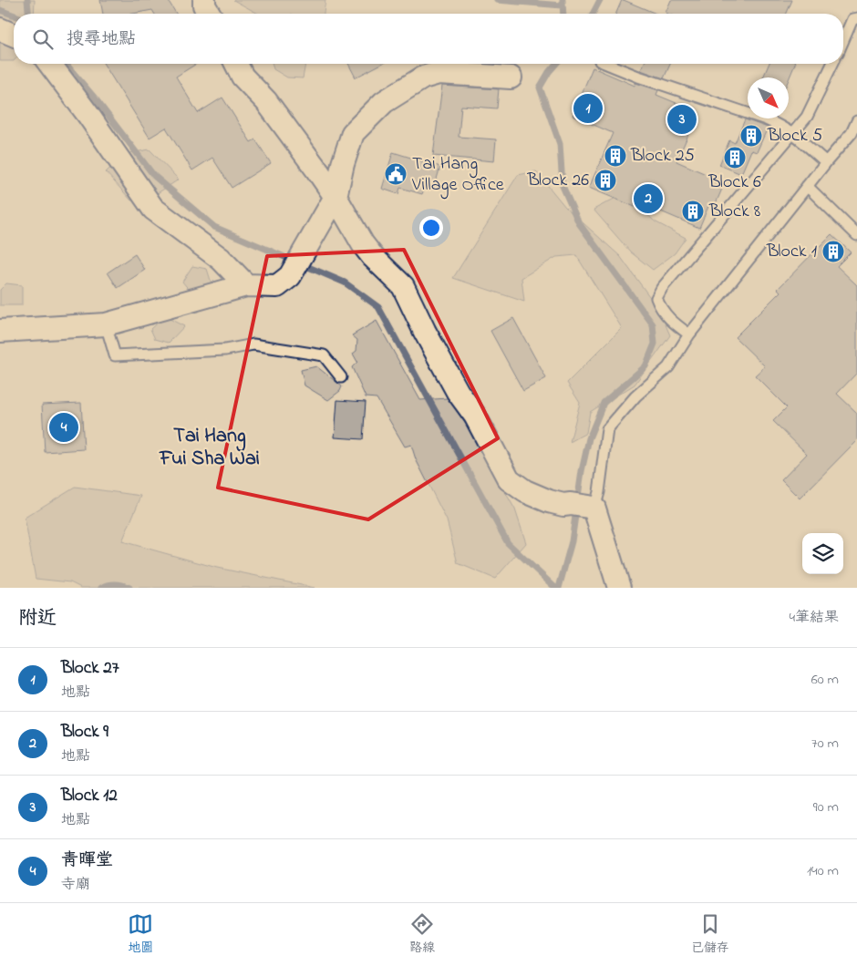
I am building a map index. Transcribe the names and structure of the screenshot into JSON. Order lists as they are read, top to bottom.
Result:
{
  "districts": ["Tai Hang Fui Sha Wai"],
  "places": {
    "building": [
      "Block 5",
      "Block 25",
      "Block 6",
      "Block 26",
      "Block 8",
      "Block 1"
    ],
    "public building": ["Tai Hang Village Office"]
  },
  "north": "bottom right",
  "page": {
    "search": "搜尋地點",
    "pins": [
      "1",
      "3",
      "2",
      "4"
    ],
    "heading": ["附近", "4筆結果"],
    "list": [
      {
        "mark": "1",
        "name": "Block 27",
        "note": "地點",
        "value": "60 m"
      },
      {
        "mark": "2",
        "name": "Block 9",
        "note": "地點",
        "value": "70 m"
      },
      {
        "mark": "3",
        "name": "Block 12",
        "note": "地點",
        "value": "90 m"
      },
      {
        "mark": "4",
        "name": "青暉堂",
        "note": "寺廟",
        "value": "140 m"
      }
    ],
    "nav": ["地圖", "路線", "已儲存"]
  }
}
